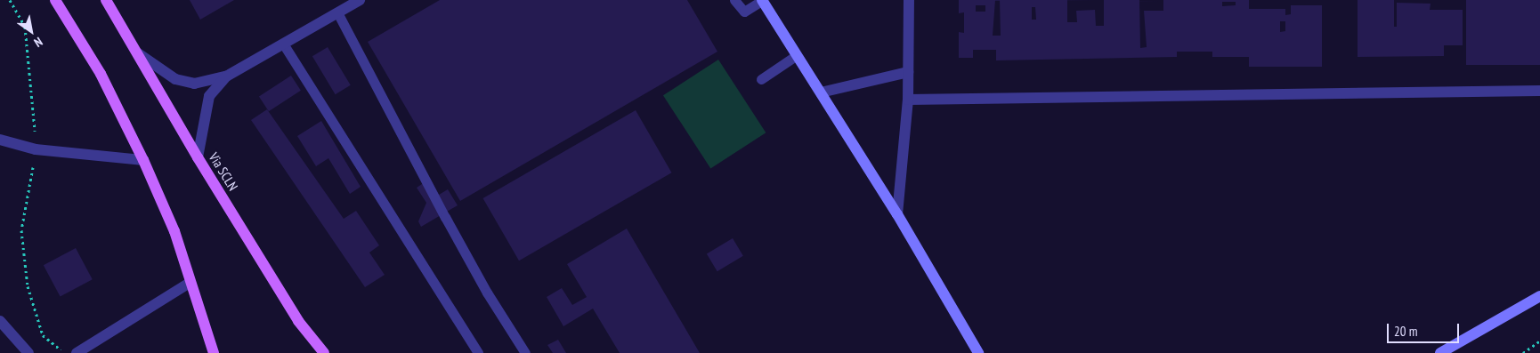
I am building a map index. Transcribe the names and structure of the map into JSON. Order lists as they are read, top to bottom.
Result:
{
  "streets": {
    "main road": ["Via SCLN"]
  },
  "scale_bar": "20 m",
  "north": "bottom right"
}
